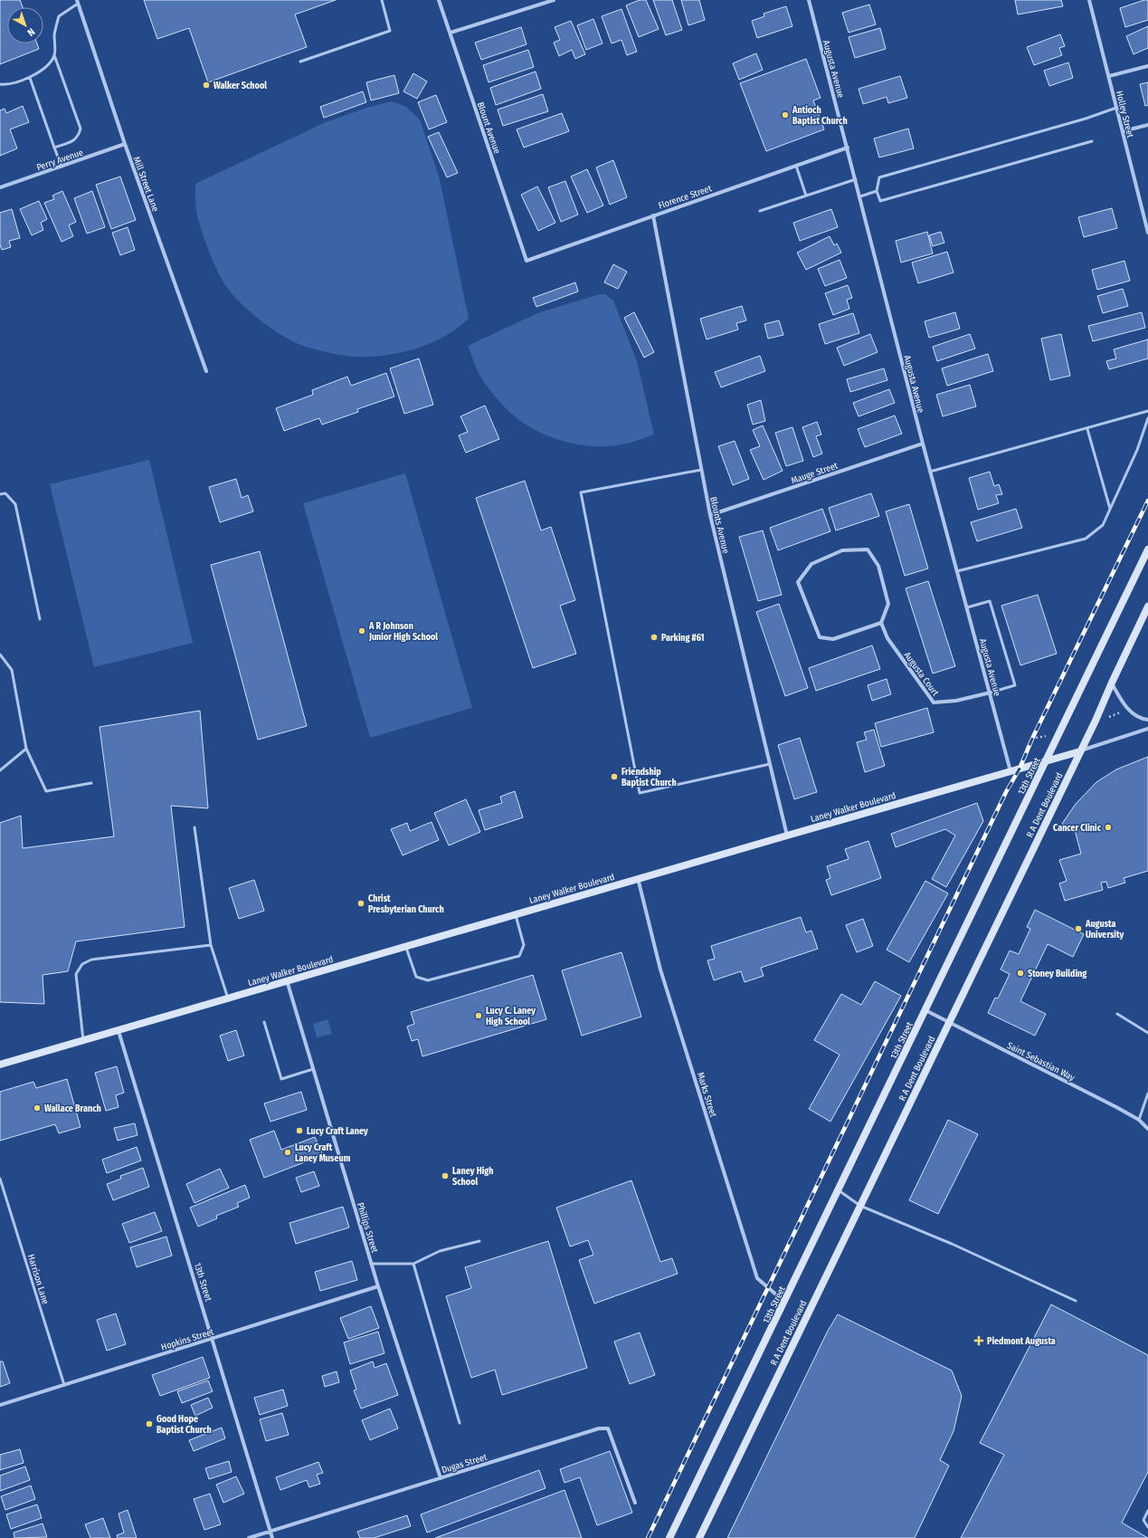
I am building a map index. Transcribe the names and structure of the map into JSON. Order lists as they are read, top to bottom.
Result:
{
  "streets": {
    "main road": ["13th Street", "R A Dent Boulevard", "Laney Walker Boulevard"],
    "street": [
      "Augusta Avenue",
      "Holley Street",
      "Blount Avenue",
      "Perry Avenue",
      "Mill Street Lane",
      "Florence Street",
      "Mauge Street",
      "Blounts Avenue",
      "Augusta Court",
      "Saint Sebastian Way",
      "Marks Street",
      "Phillips Street",
      "Hopkins Street",
      "Dugas Street"
    ],
    "lane": ["Harrison Lane"]
  },
  "crossings": [
    ["Augusta Avenue", "Florence Street"],
    ["Augusta Avenue", "Mauge Street"],
    ["Augusta Avenue", "Augusta Court"],
    ["Augusta Avenue", "Laney Walker Boulevard"],
    ["Blount Avenue", "Florence Street"],
    ["Perry Avenue", "Mill Street Lane"],
    ["Florence Street", "Blounts Avenue"],
    ["Mauge Street", "Blounts Avenue"],
    ["Blounts Avenue", "Laney Walker Boulevard"],
    ["13th Street", "Laney Walker Boulevard"],
    ["13th Street", "Saint Sebastian Way"],
    ["13th Street", "Marks Street"],
    ["13th Street", "Hopkins Street"],
    ["13th Street", "Dugas Street"],
    ["R A Dent Boulevard", "Laney Walker Boulevard"],
    ["R A Dent Boulevard", "Saint Sebastian Way"],
    ["Laney Walker Boulevard", "Marks Street"],
    ["Laney Walker Boulevard", "Phillips Street"],
    ["Phillips Street", "Hopkins Street"],
    ["Phillips Street", "Dugas Street"],
    ["Harrison Lane", "Hopkins Street"]
  ],
  "places": {
    "other": [
      "Walker School",
      "Antioch Baptist Church",
      "A R Johnson Junior High School",
      "Parking #61",
      "Friendship Baptist Church",
      "Cancer Clinic",
      "Christ Presbyterian Church",
      "Augusta University",
      "Stoney Building",
      "Lucy C. Laney High School",
      "Wallace Branch",
      "Lucy Craft Laney",
      "Lucy Craft Laney Museum",
      "Laney High School",
      "Good Hope Baptist Church"
    ],
    "health": ["Piedmont Augusta"]
  },
  "north": "bottom right"
}
